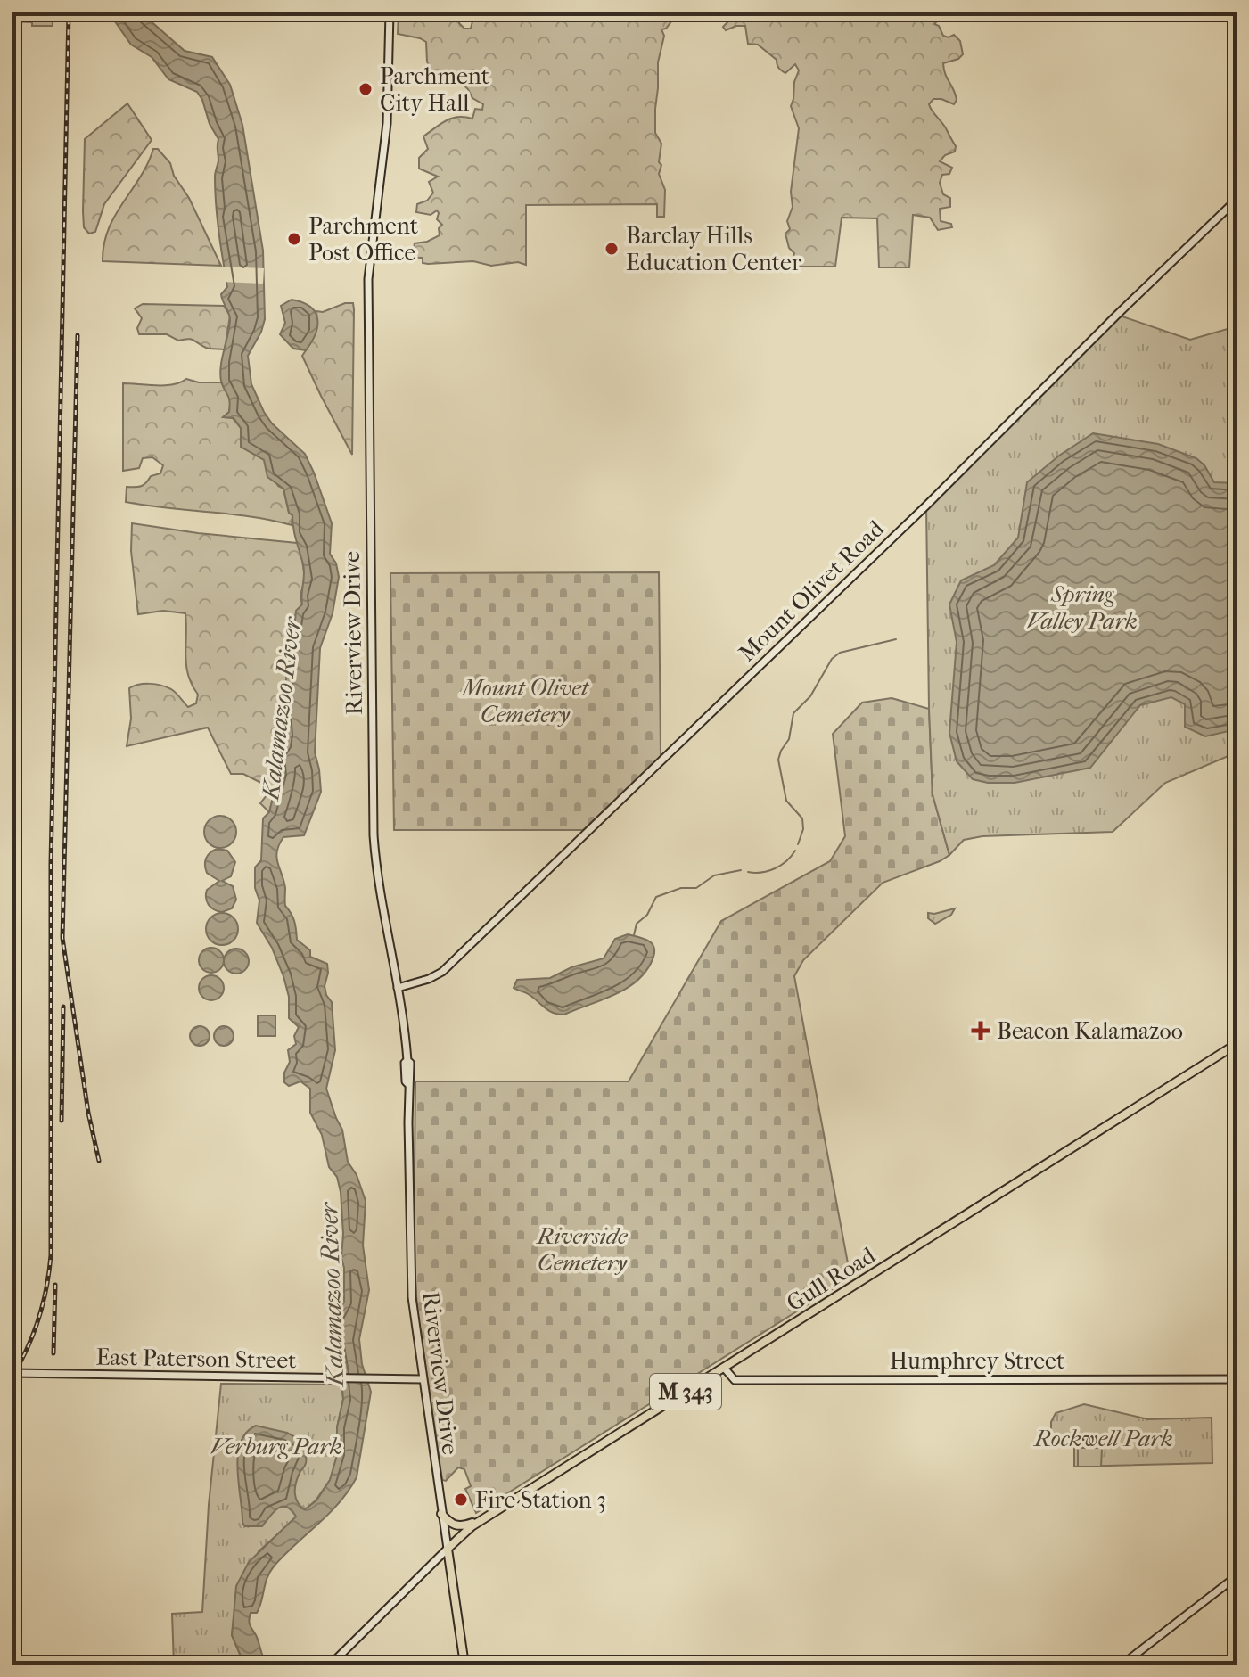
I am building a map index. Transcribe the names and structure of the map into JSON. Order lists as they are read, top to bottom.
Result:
{
  "streets": {
    "main road": ["Riverview Drive", "Gull Road", "M 343"],
    "street": ["Mount Olivet Road", "East Paterson Street", "Humphrey Street"]
  },
  "crossings": [
    ["Mount Olivet Road", "Riverview Drive"],
    ["Riverview Drive", "Gull Road"],
    ["Riverview Drive", "East Paterson Street"],
    ["Gull Road", "Humphrey Street"]
  ],
  "water": ["Kalamazoo River"],
  "parks": [
    "Spring Valley Park",
    "Mount Olivet Cemetery",
    "Riverside Cemetery",
    "Rockwell Park",
    "Verburg Park"
  ],
  "places": {
    "other": [
      "Parchment City Hall",
      "Parchment Post Office",
      "Barclay Hills Education Center",
      "Fire Station 3"
    ],
    "health": ["Beacon Kalamazoo"]
  }
}
